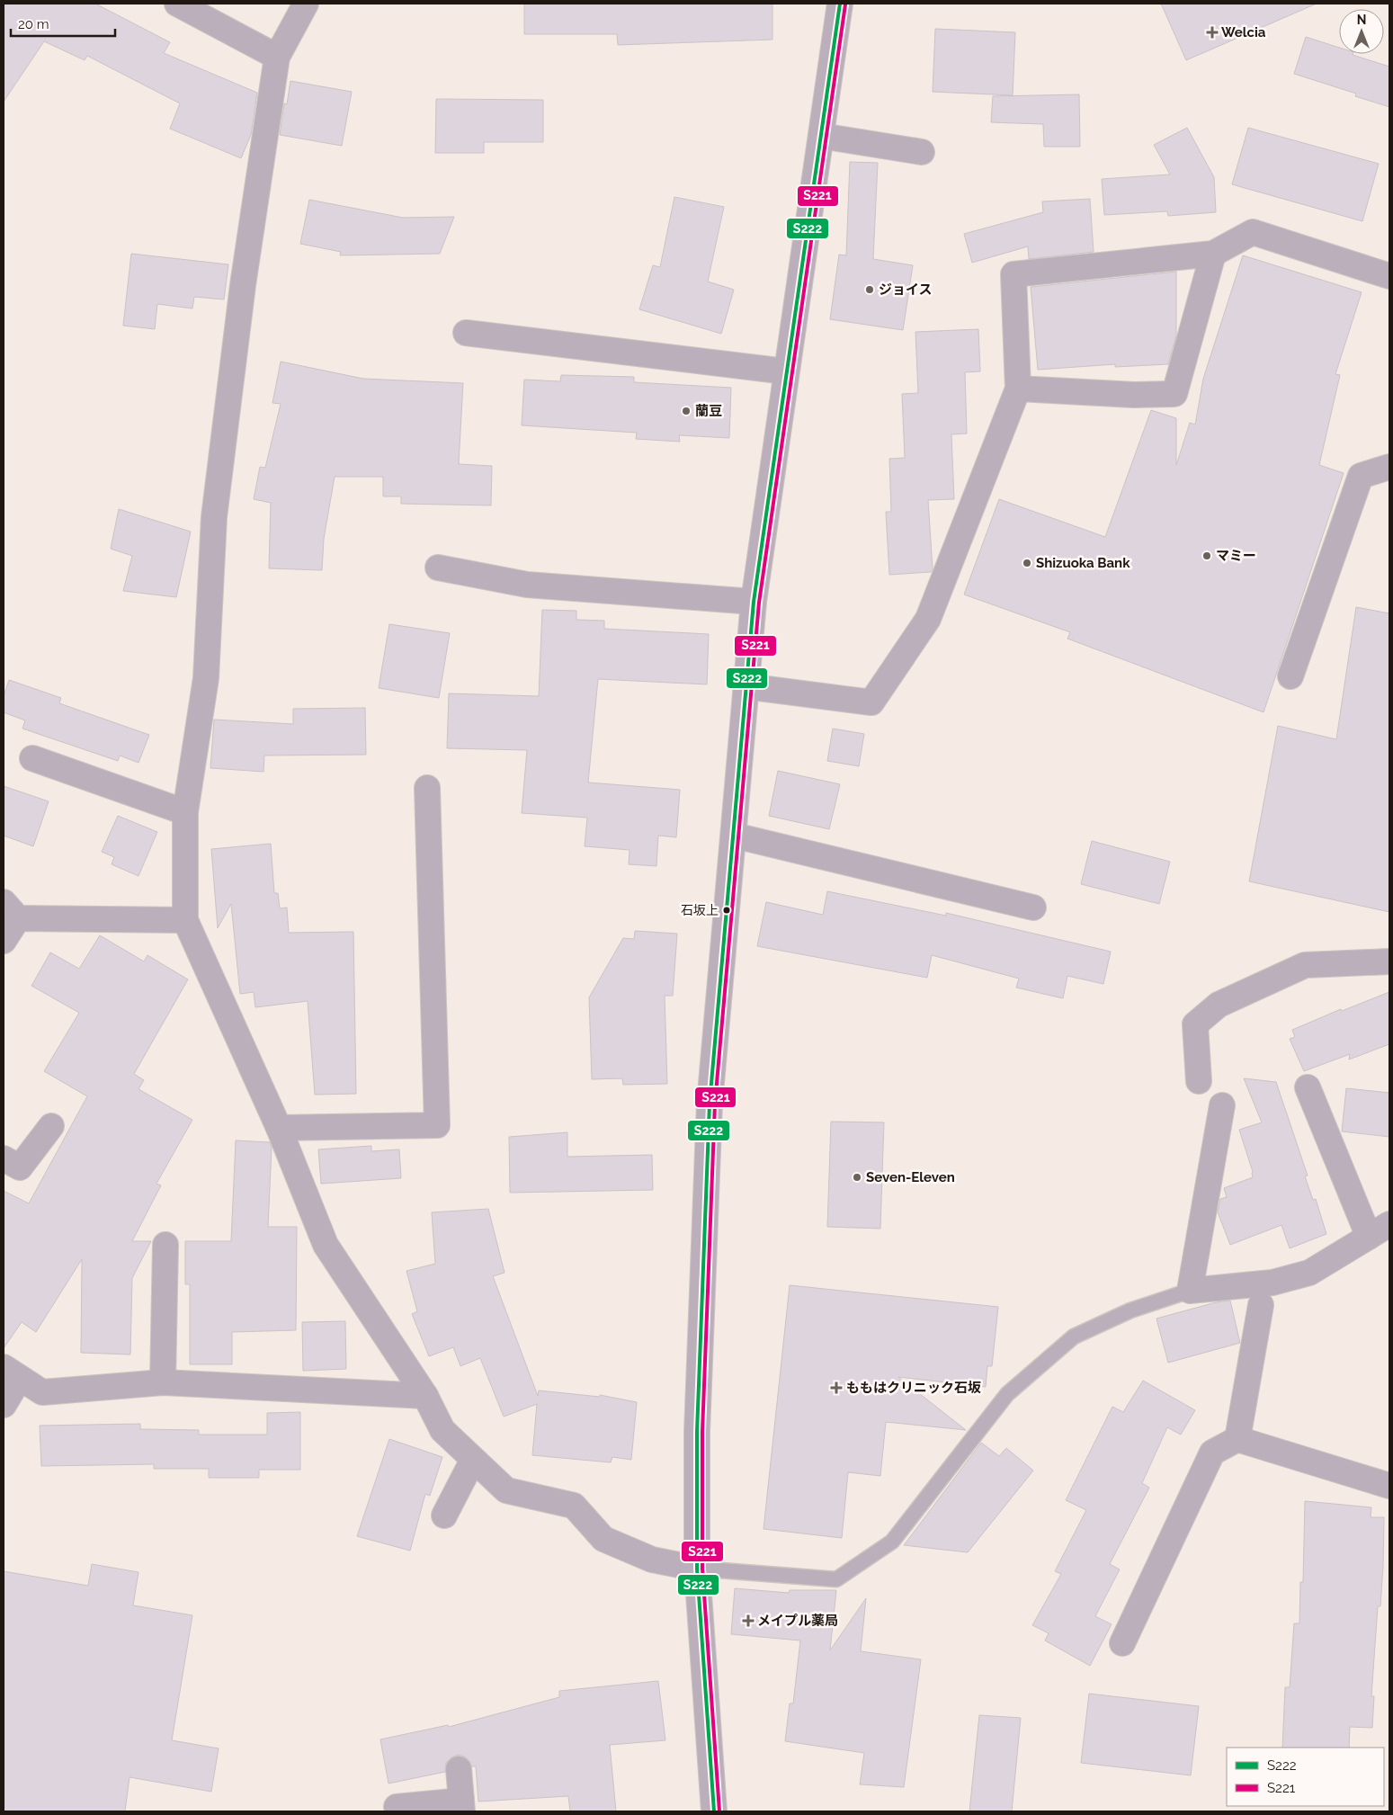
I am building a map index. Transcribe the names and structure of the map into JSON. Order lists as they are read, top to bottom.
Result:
{
  "places": {
    "health": ["Welcia", "ももはクリニック石坂", "メイプル薬局"],
    "other": [
      "ジョイス",
      "蘭豆",
      "マミー",
      "Shizuoka Bank",
      "石坂上",
      "Seven-Eleven"
    ]
  },
  "lines": ["transit line S222", "transit line S221"],
  "legend": ["S222", "S221"],
  "scale_bar": "20 m",
  "north": "top"
}
